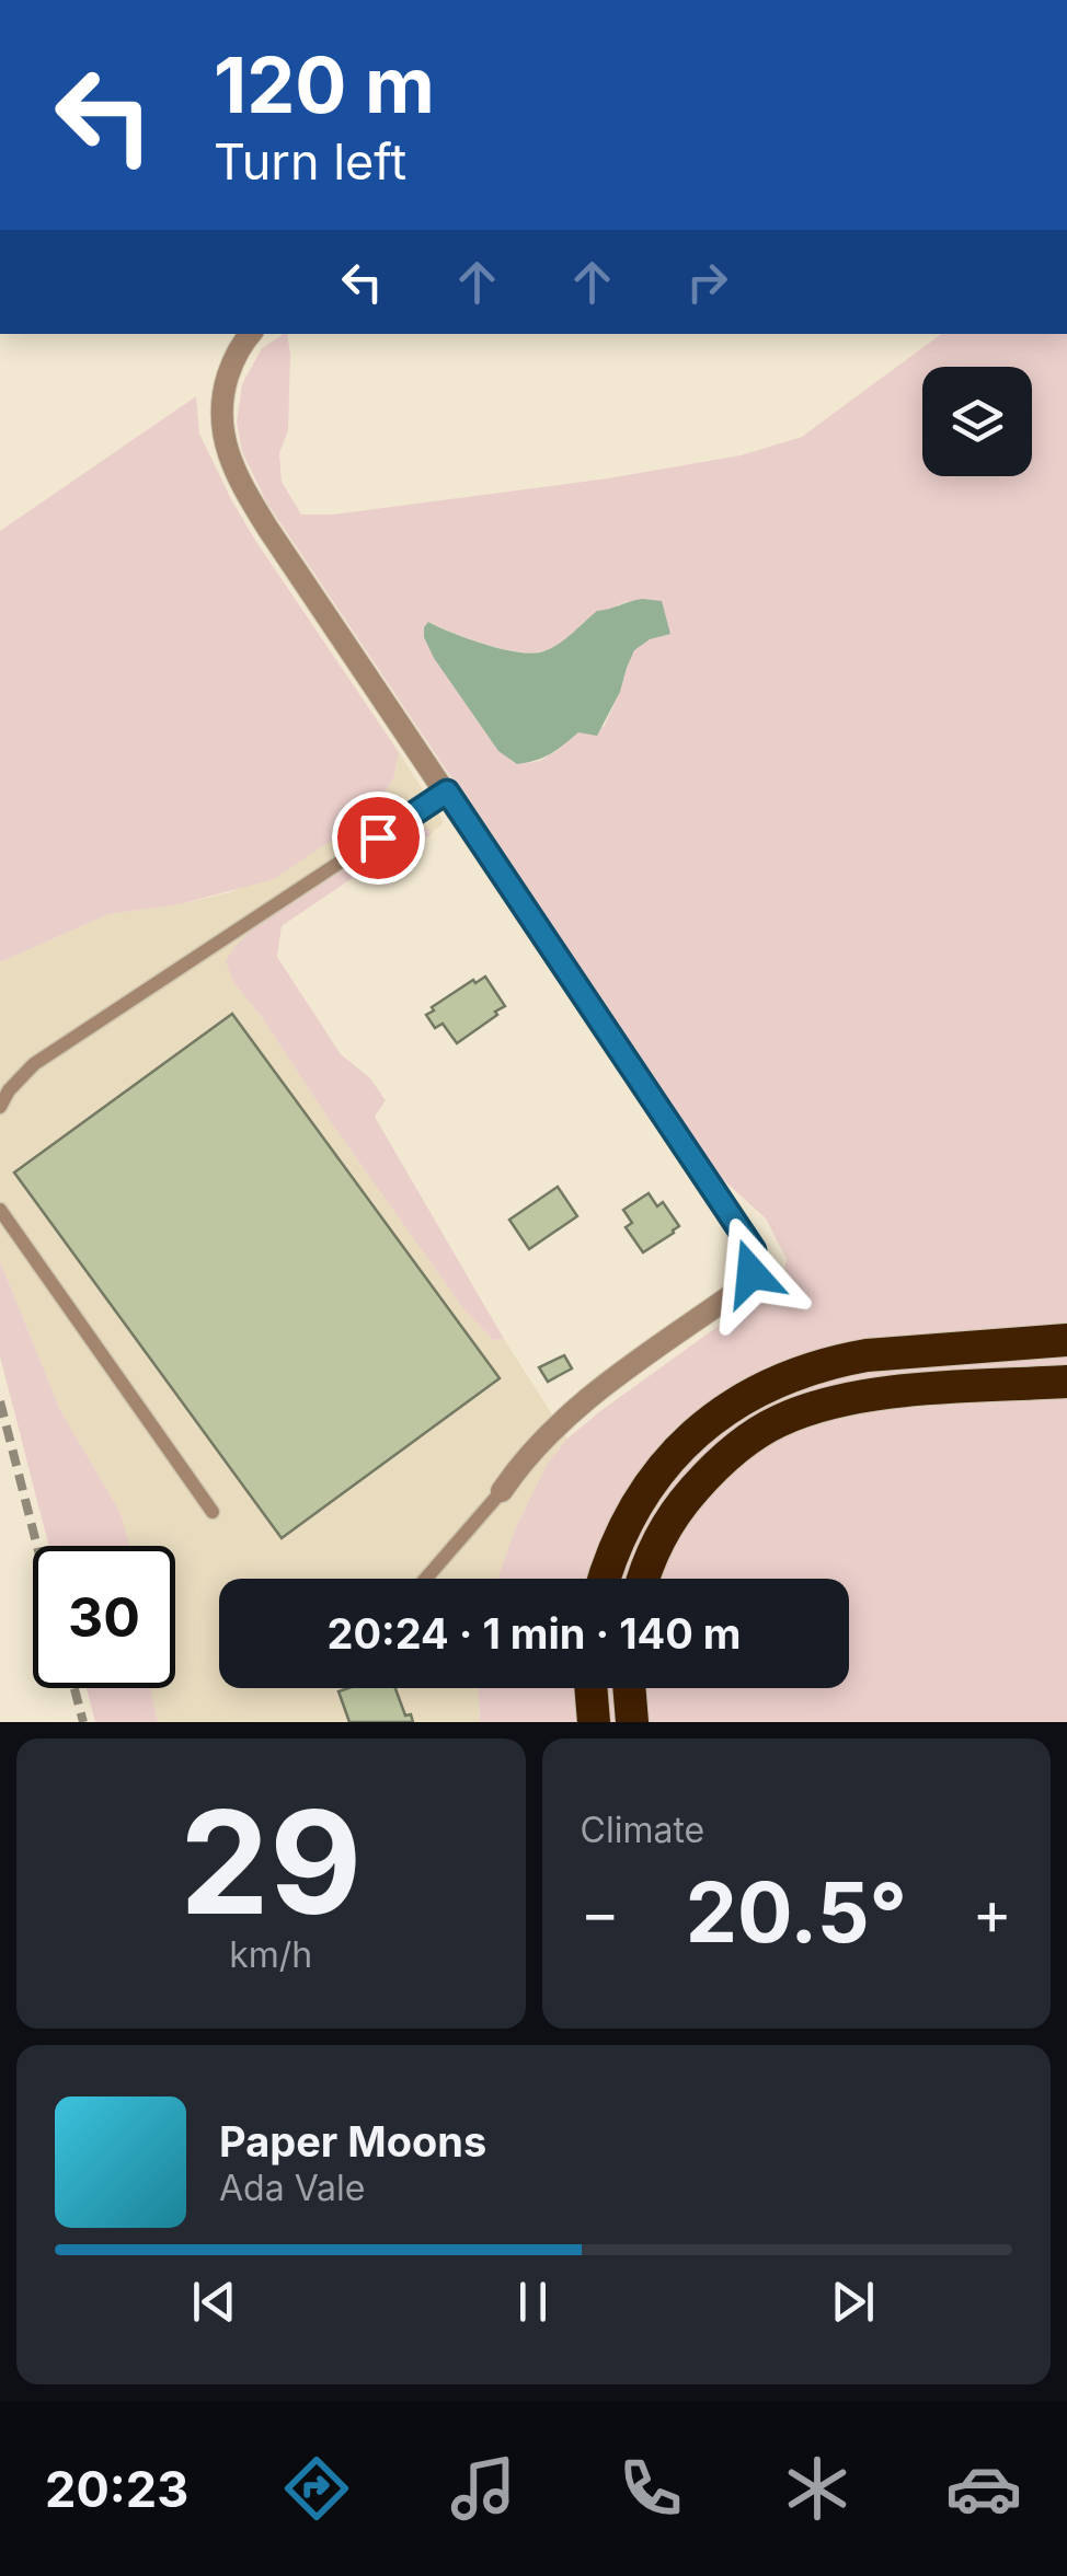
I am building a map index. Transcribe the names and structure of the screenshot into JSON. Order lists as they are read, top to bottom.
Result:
{
  "page": {
    "turn": ["120 m", "Turn left"],
    "limit": "30",
    "trip": "20:24 · 1 min · 140 m",
    "tile": [
      ["29", "km/h"],
      "Climate"
    ],
    "heat": ["−", "20.5°", "+"],
    "song": ["Paper Moons", "Ada Vale"],
    "tabs": "20:23"
  }
}
